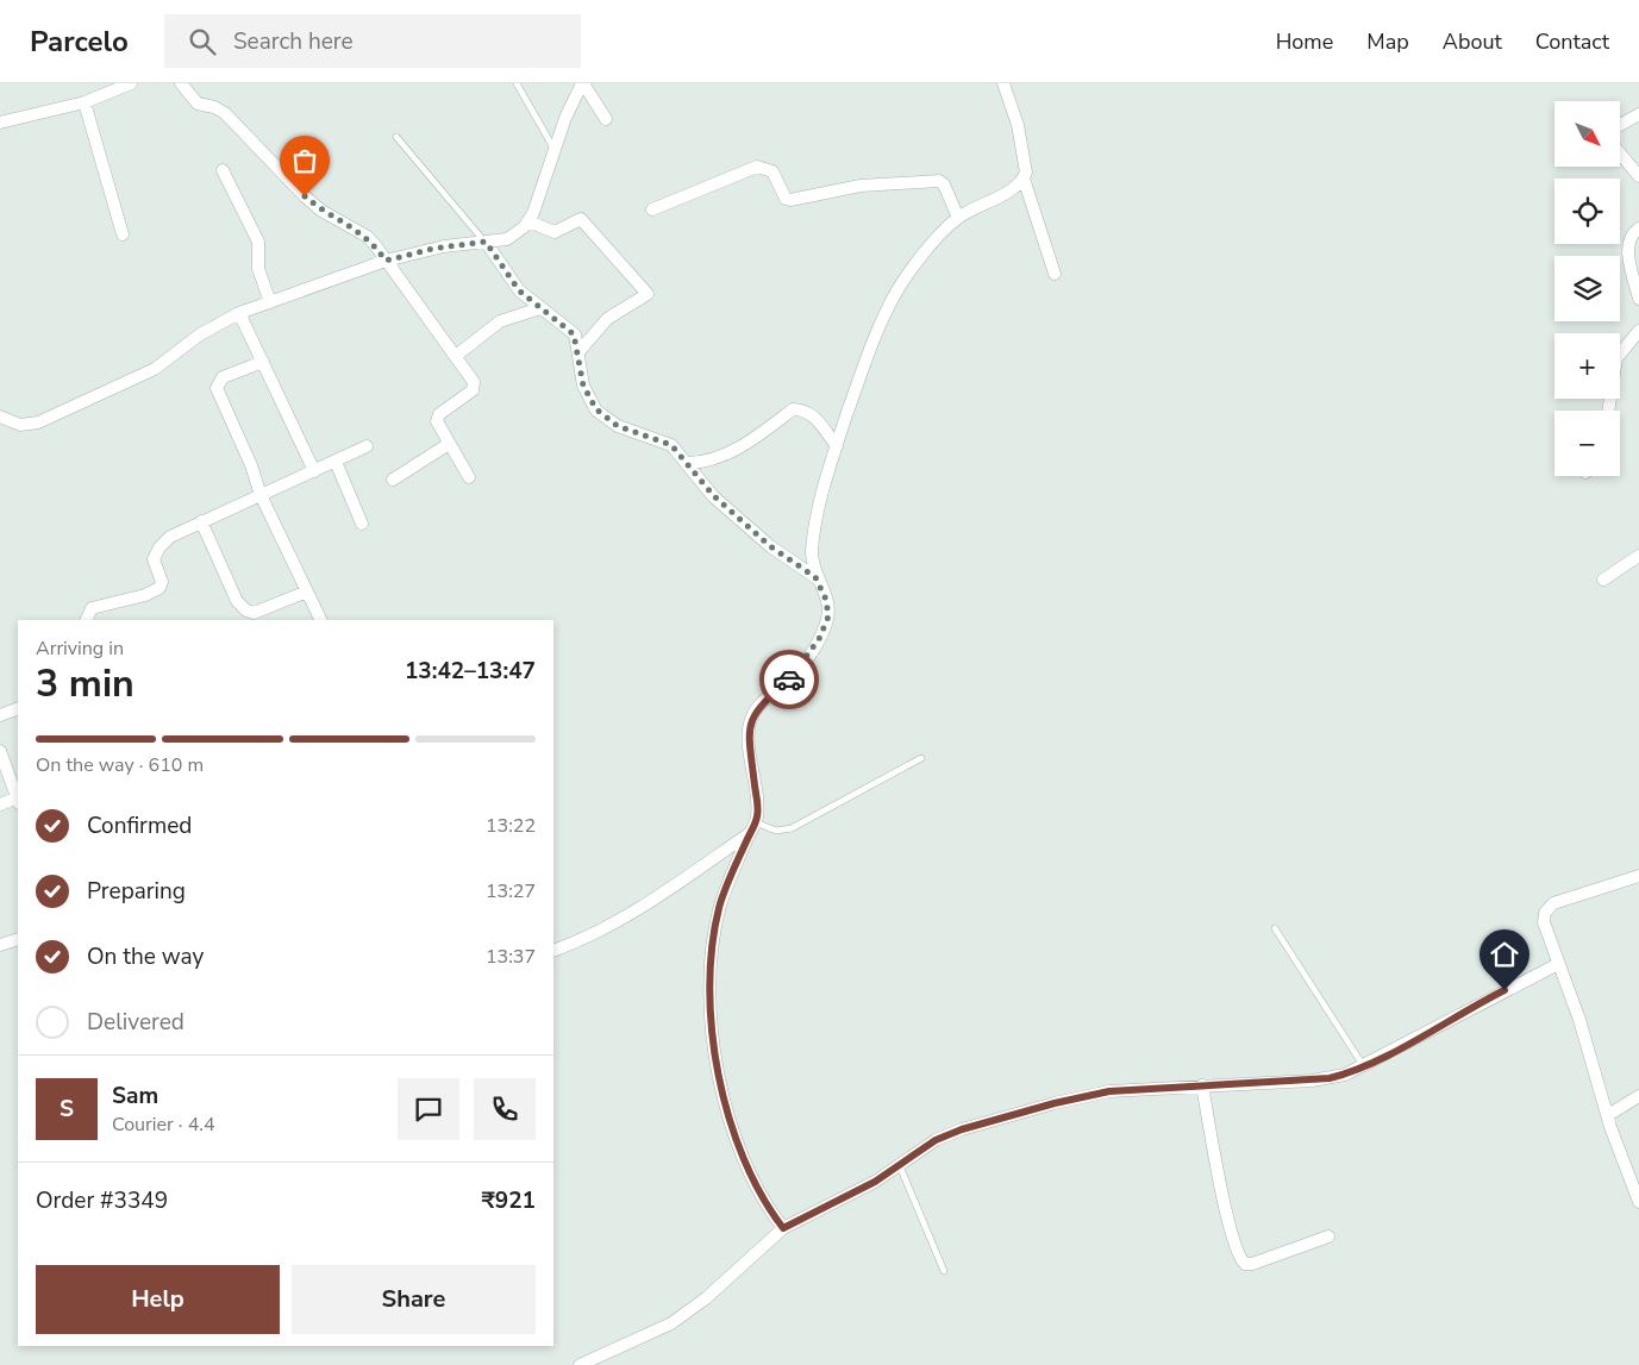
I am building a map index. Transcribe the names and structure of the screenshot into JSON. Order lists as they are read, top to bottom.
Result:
{
  "north": "bottom right",
  "page": {
    "header": "Parcelo",
    "search": "Search here",
    "nav": [
      "Home",
      "Map",
      "About",
      "Contact"
    ],
    "map_buttons": ["+", "−"],
    "heading": ["3 min", "Arriving in", "13:42–13:47"],
    "panel": [
      "Sam",
      "Courier · 4.4",
      "Order #3349",
      "₹921"
    ],
    "bar": "On the way · 610 m",
    "list": [
      ["Confirmed", "13:22"],
      ["Preparing", "13:27"],
      ["On the way", "13:37"],
      "Delivered"
    ],
    "round": "S",
    "buttons": ["Help", "Share"]
  }
}
